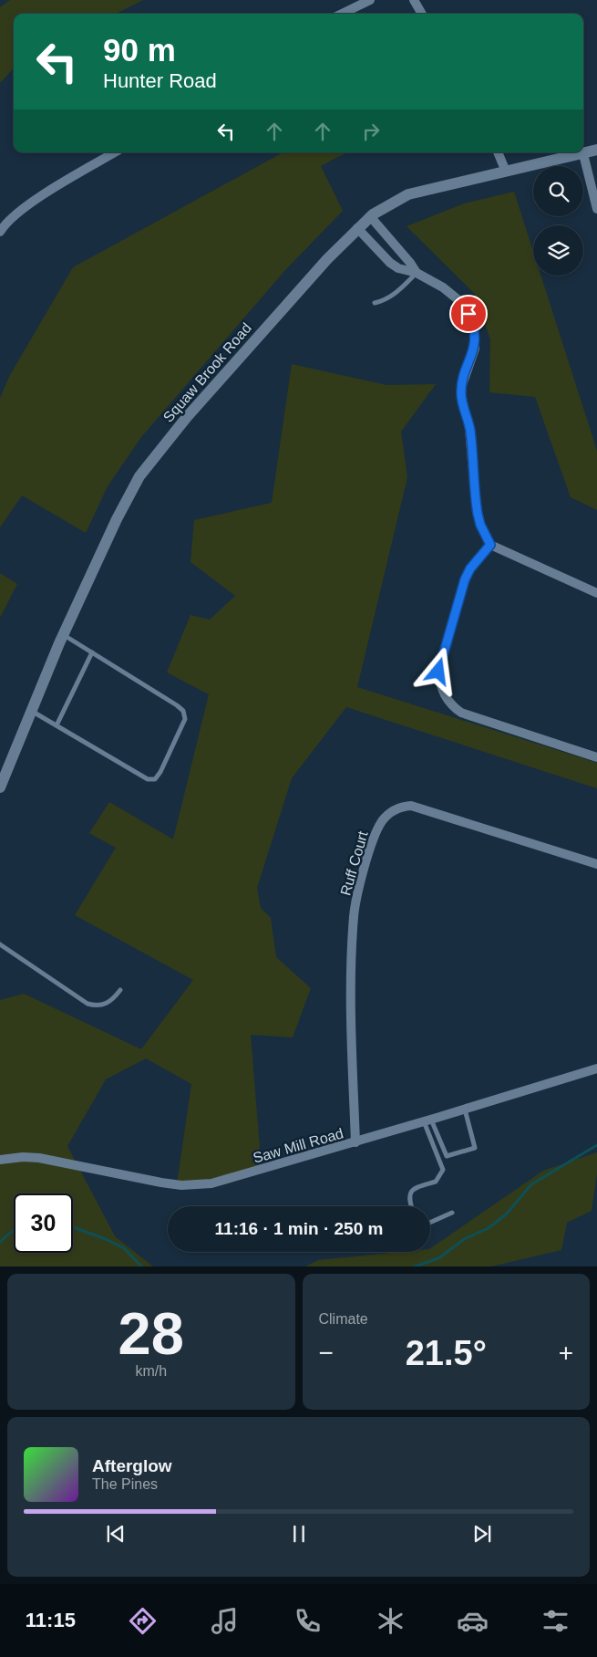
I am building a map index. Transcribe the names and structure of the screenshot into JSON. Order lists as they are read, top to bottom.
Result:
{
  "streets": {
    "street": ["Squaw Brook Road", "Ruff Court", "Saw Mill Road"]
  },
  "crossings": [
    ["Ruff Court", "Saw Mill Road"]
  ],
  "page": {
    "turn": ["90 m", "Hunter Road"],
    "limit": "30",
    "trip": "11:16 · 1 min · 250 m",
    "tile": [
      ["28", "km/h"],
      "Climate"
    ],
    "heat": ["−", "21.5°", "+"],
    "song": ["Afterglow", "The Pines"],
    "tabs": "11:15"
  }
}
